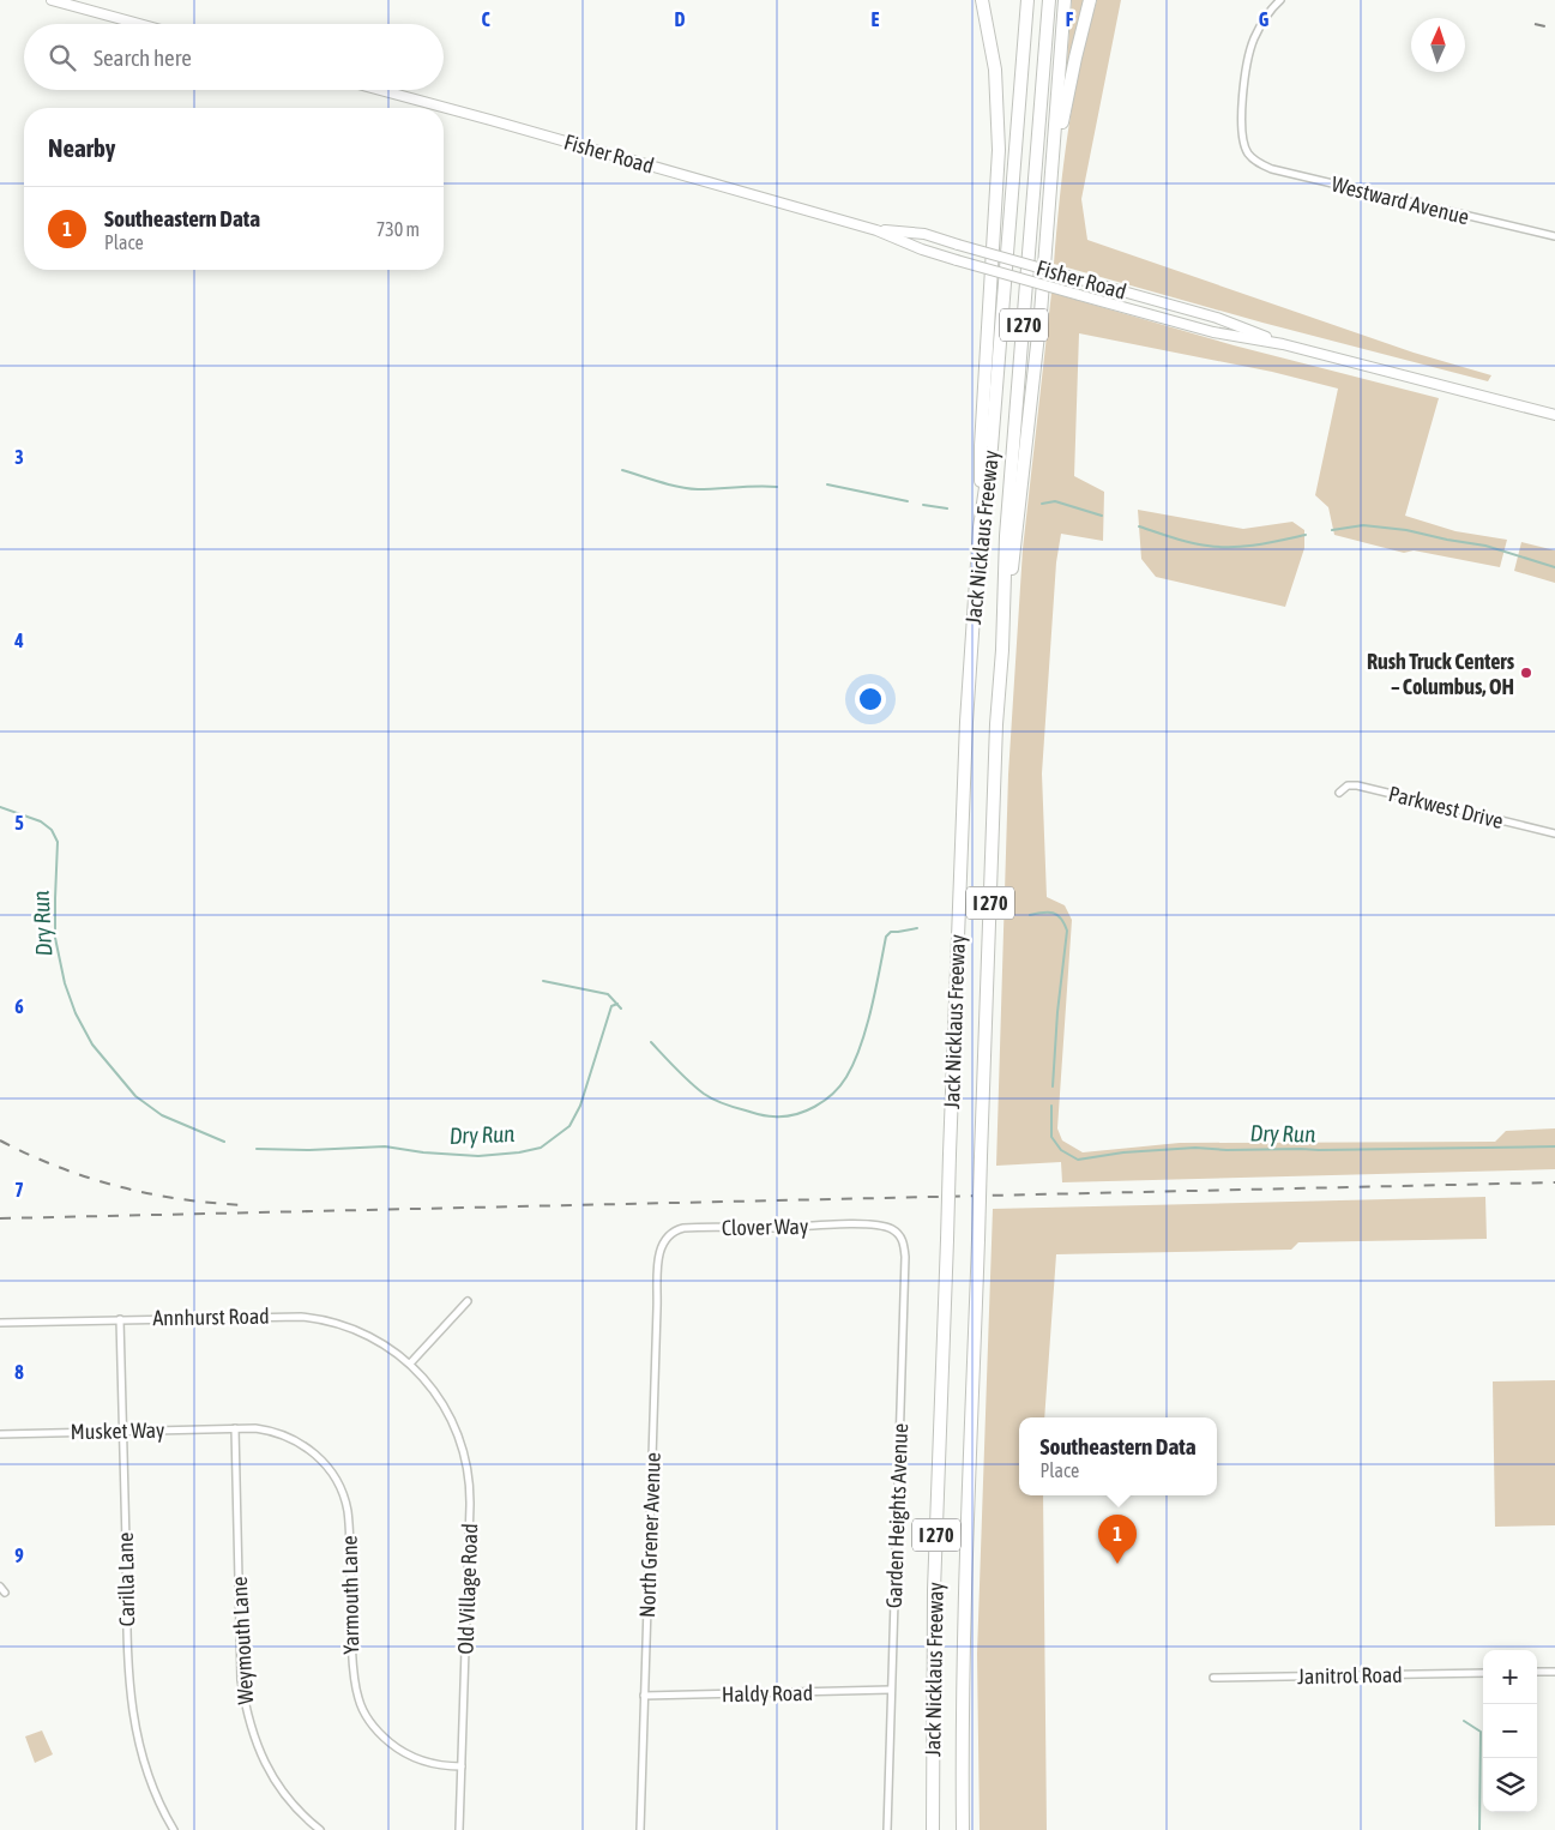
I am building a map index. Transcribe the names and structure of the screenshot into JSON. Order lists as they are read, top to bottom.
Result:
{
  "streets": {
    "highway": ["I 270", "Jack Nicklaus Freeway"],
    "main road": ["Fisher Road"],
    "street": [
      "Westward Avenue",
      "Parkwest Drive",
      "Clover Way",
      "Annhurst Road",
      "Musket Way",
      "Garden Heights Avenue",
      "North Grener Avenue",
      "Carilla Lane",
      "Old Village Road",
      "Yarmouth Lane",
      "Weymouth Lane",
      "Janitrol Road",
      "Haldy Road"
    ]
  },
  "crossings": [
    ["Clover Way", "Garden Heights Avenue"],
    ["Clover Way", "North Grener Avenue"],
    ["Annhurst Road", "Carilla Lane"],
    ["Annhurst Road", "Old Village Road"],
    ["Musket Way", "Carilla Lane"],
    ["Musket Way", "Yarmouth Lane"],
    ["Musket Way", "Weymouth Lane"],
    ["Garden Heights Avenue", "Haldy Road"],
    ["North Grener Avenue", "Haldy Road"],
    ["Old Village Road", "Yarmouth Lane"],
    ["Yarmouth Lane", "Weymouth Lane"]
  ],
  "water": ["Dry Run"],
  "places": ["Rush Truck Centers – Columbus, OH"],
  "north": "top",
  "page": {
    "search": "Search here",
    "heading": "Nearby",
    "list": [
      {
        "mark": "1",
        "name": "Southeastern Data",
        "note": "Place",
        "value": "730 m"
      }
    ],
    "popup": ["Southeastern Data", "Place"],
    "pins": "1",
    "map_buttons": ["+", "−"]
  },
  "grid": {
    "columns": [
      "C",
      "D",
      "E",
      "F",
      "G"
    ],
    "rows": [
      "3",
      "4",
      "5",
      "6",
      "7",
      "8",
      "9"
    ]
  }
}
